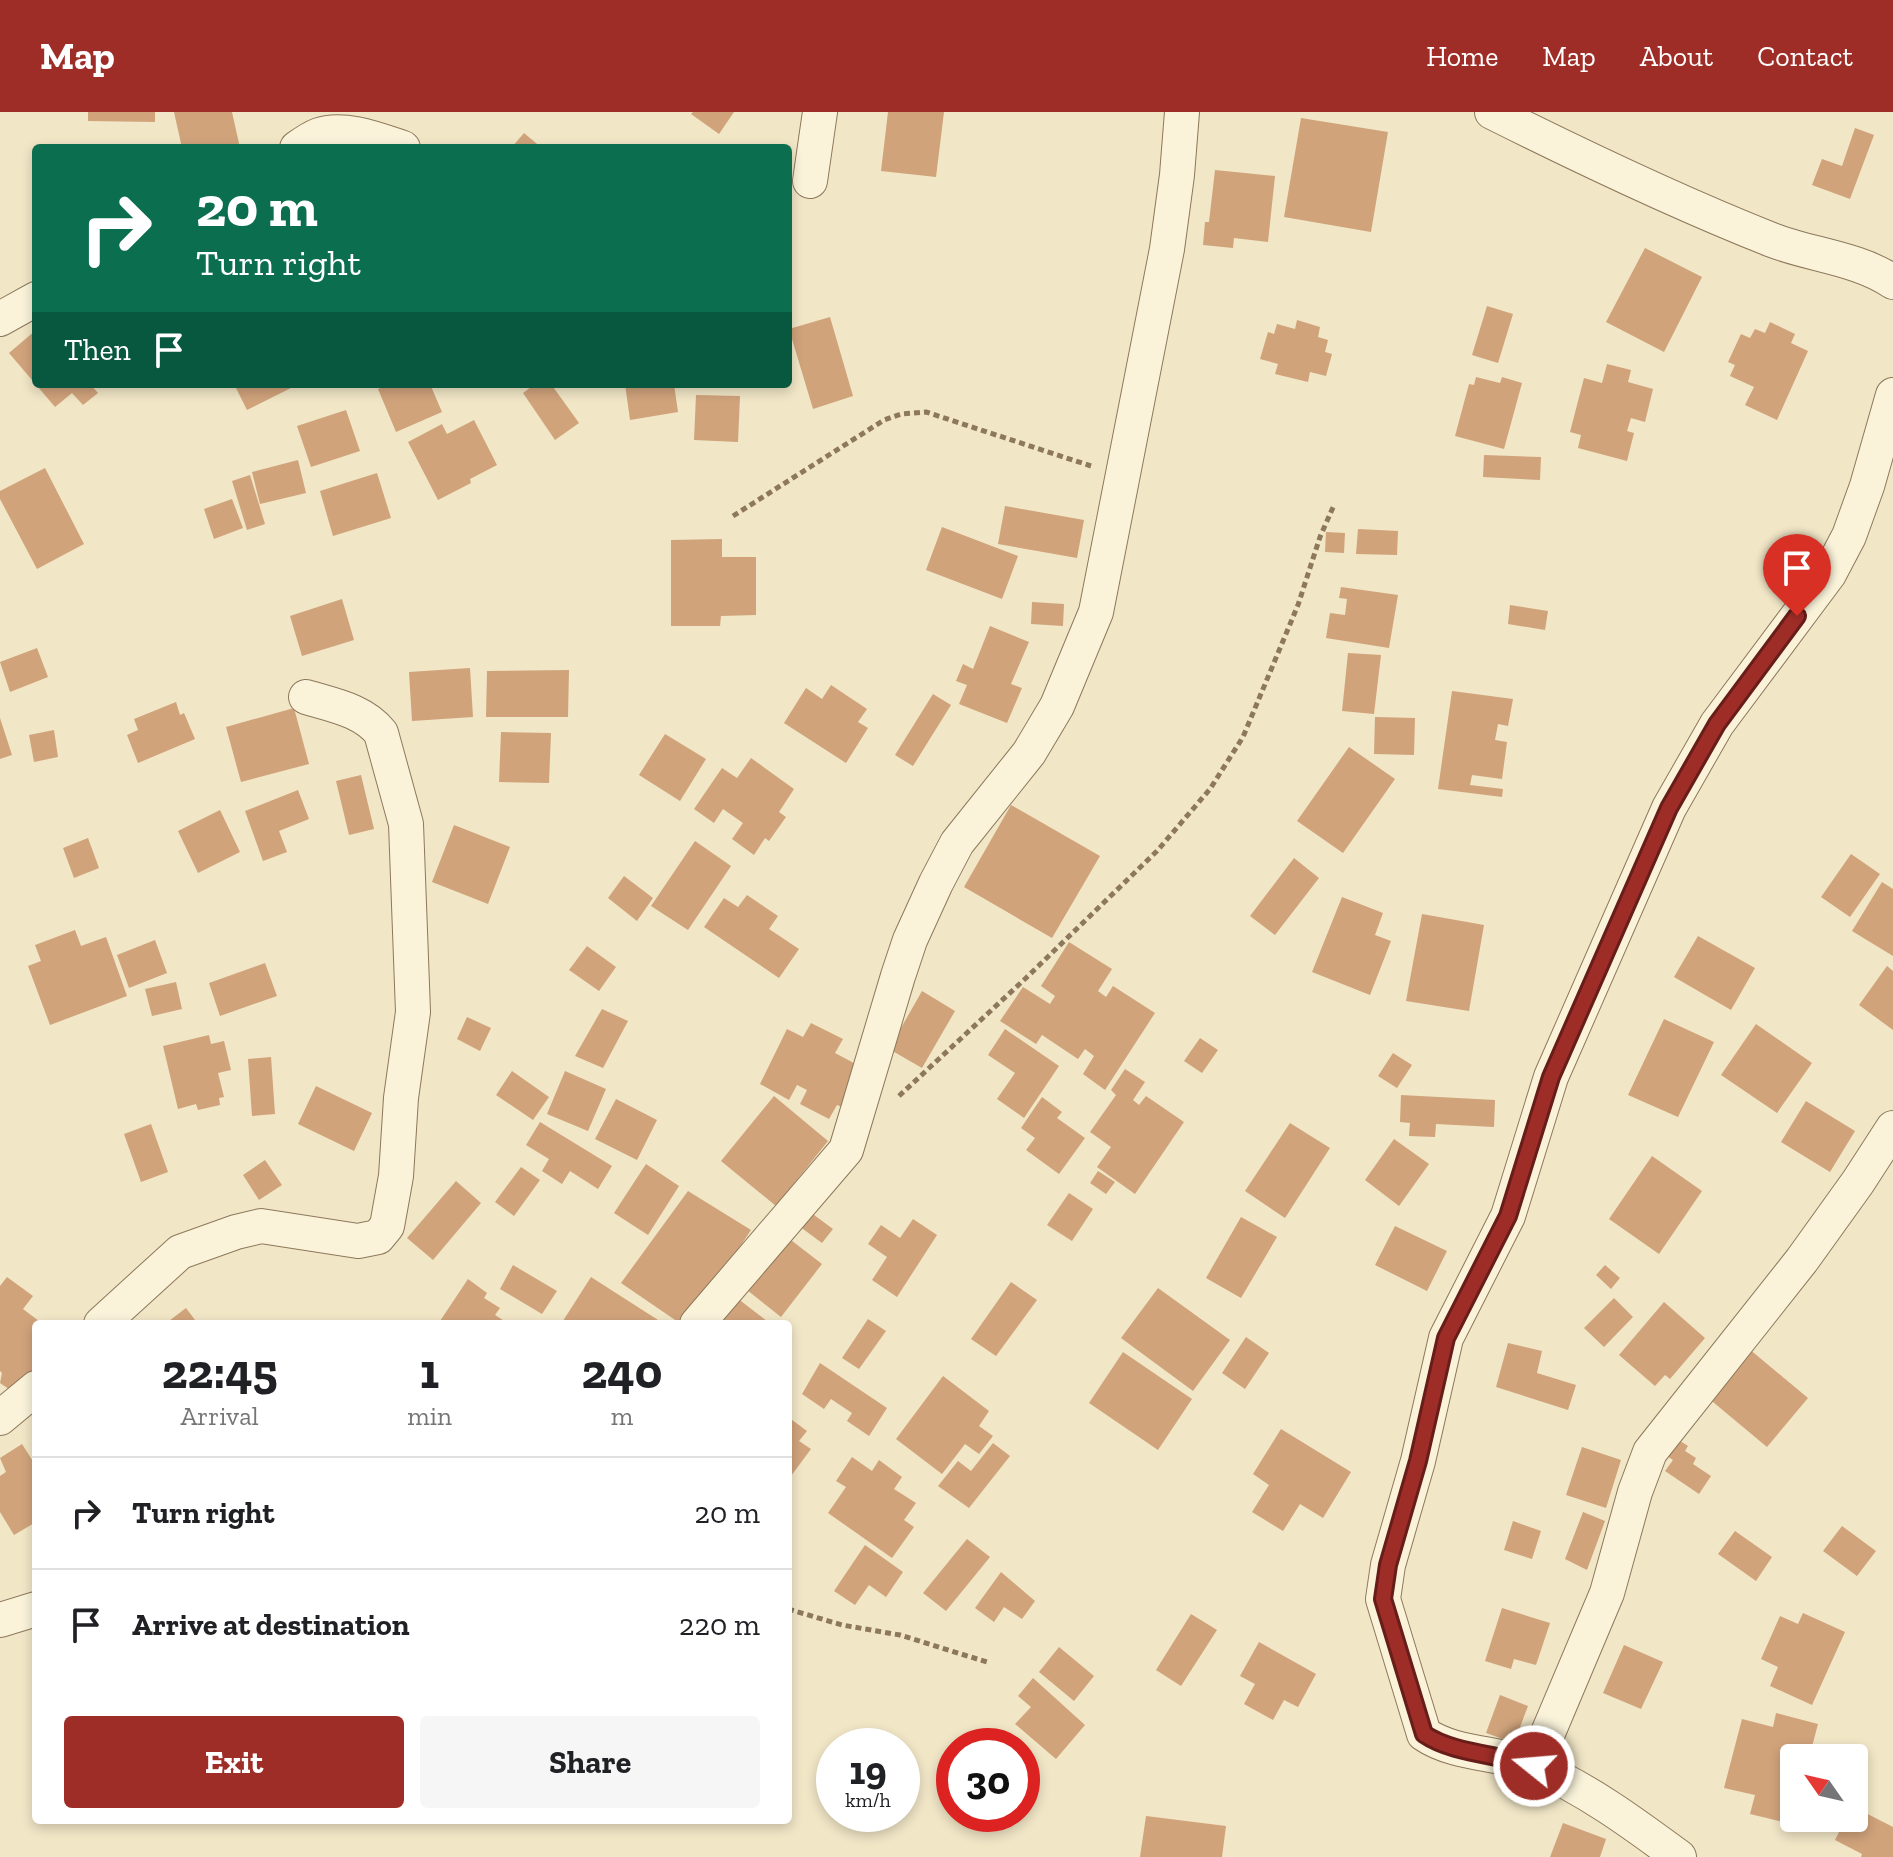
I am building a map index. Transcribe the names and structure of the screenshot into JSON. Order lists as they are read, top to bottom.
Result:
{
  "north": "top left",
  "page": {
    "header": "Map",
    "nav": [
      "Home",
      "Map",
      "About",
      "Contact"
    ],
    "turn": ["20 m", "Turn right"],
    "then": "Then",
    "eta": [
      "22:45",
      "Arrival",
      "1",
      "min",
      "240",
      "m"
    ],
    "list": [
      {
        "name": "Turn right",
        "value": "20 m"
      },
      {
        "name": "Arrive at destination",
        "value": "220 m"
      }
    ],
    "buttons": ["Exit", "Share"],
    "speed": "19 km/h",
    "limit": "30"
  }
}
